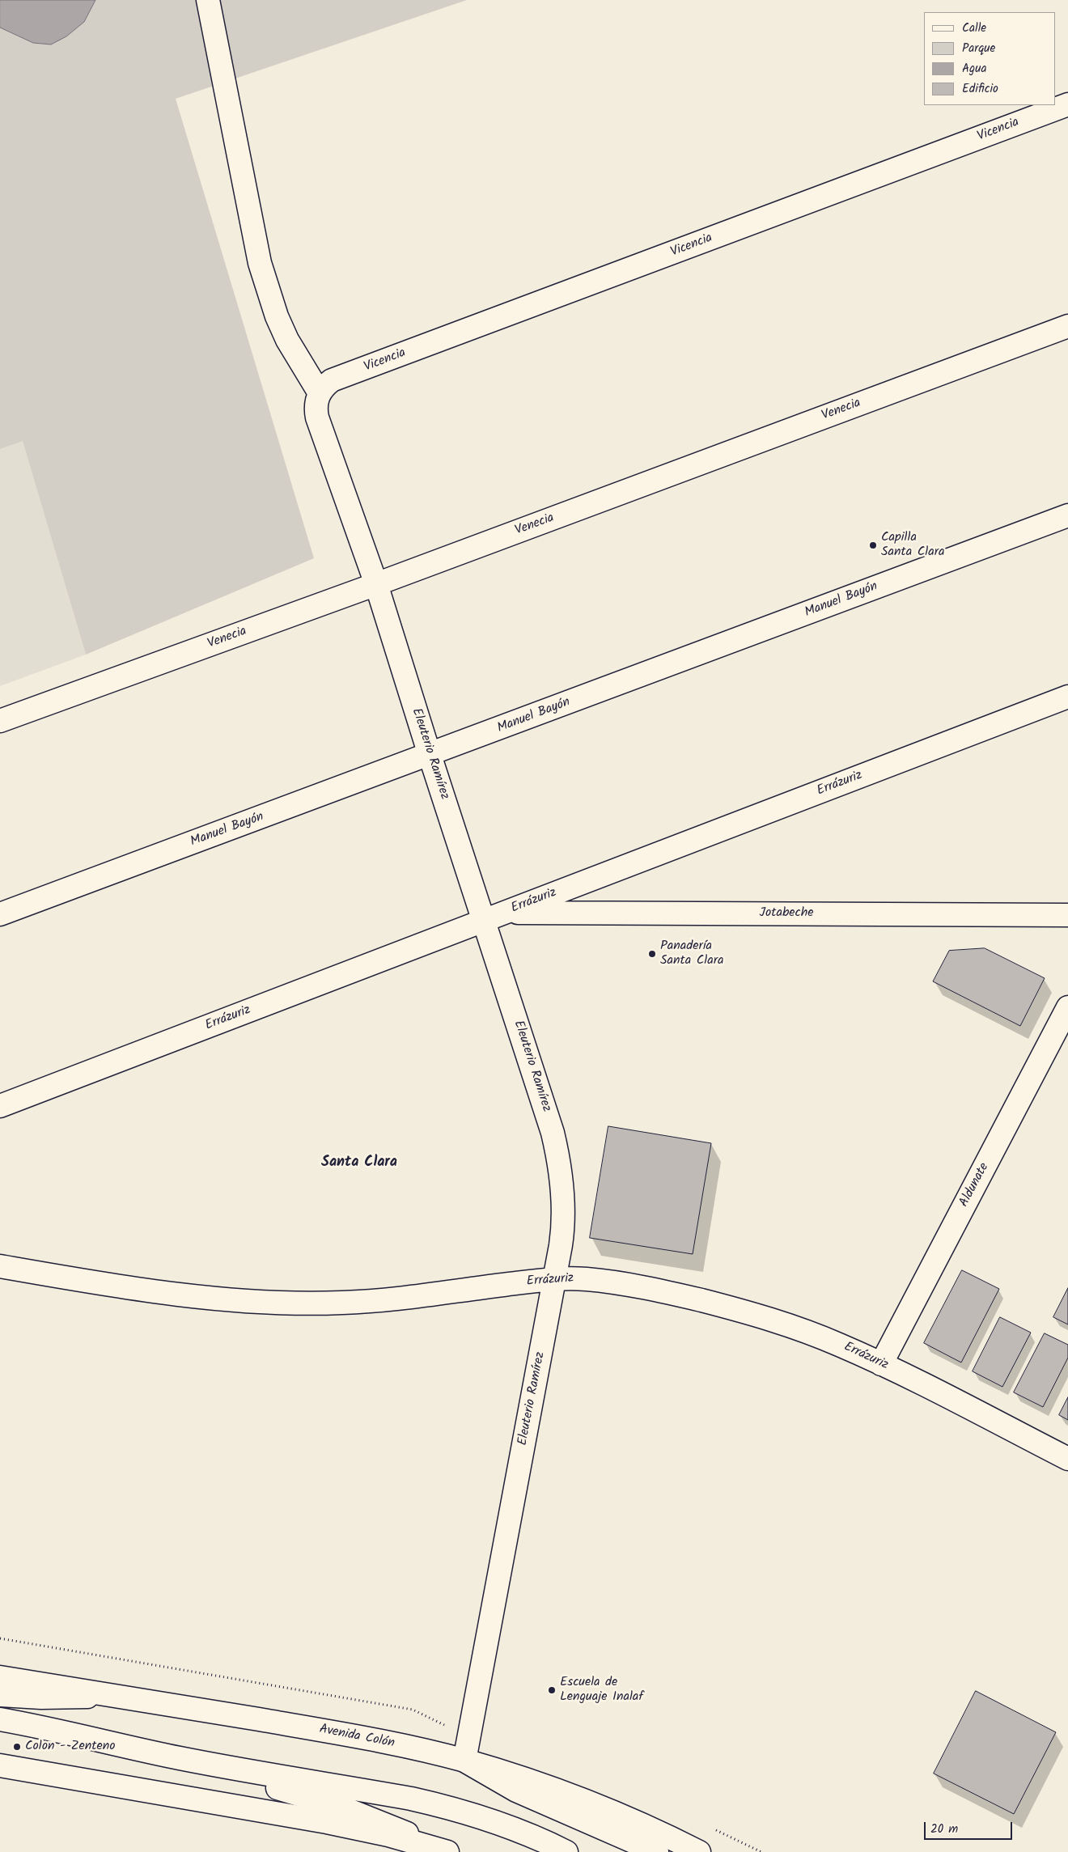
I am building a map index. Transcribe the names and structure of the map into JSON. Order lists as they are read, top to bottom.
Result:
{
  "streets": {
    "street": [
      "Vicencia",
      "Venecia",
      "Manuel Bayón",
      "Eleuterio Ramírez",
      "Errázuriz",
      "Jotabeche",
      "Aldunate",
      "Avenida Colón"
    ]
  },
  "crossings": [
    ["Vicencia", "Eleuterio Ramírez"],
    ["Venecia", "Eleuterio Ramírez"],
    ["Manuel Bayón", "Eleuterio Ramírez"],
    ["Eleuterio Ramírez", "Errázuriz"],
    ["Eleuterio Ramírez", "Avenida Colón"],
    ["Errázuriz", "Jotabeche"],
    ["Errázuriz", "Aldunate"]
  ],
  "districts": ["Santa Clara"],
  "places": [
    "Capilla Santa Clara",
    "Panadería Santa Clara",
    "Escuela de Lenguaje Inalaf",
    "Colon - Zenteno"
  ],
  "legend": [
    "Calle",
    "Parque",
    "Agua",
    "Edificio"
  ],
  "scale_bar": "20 m"
}
